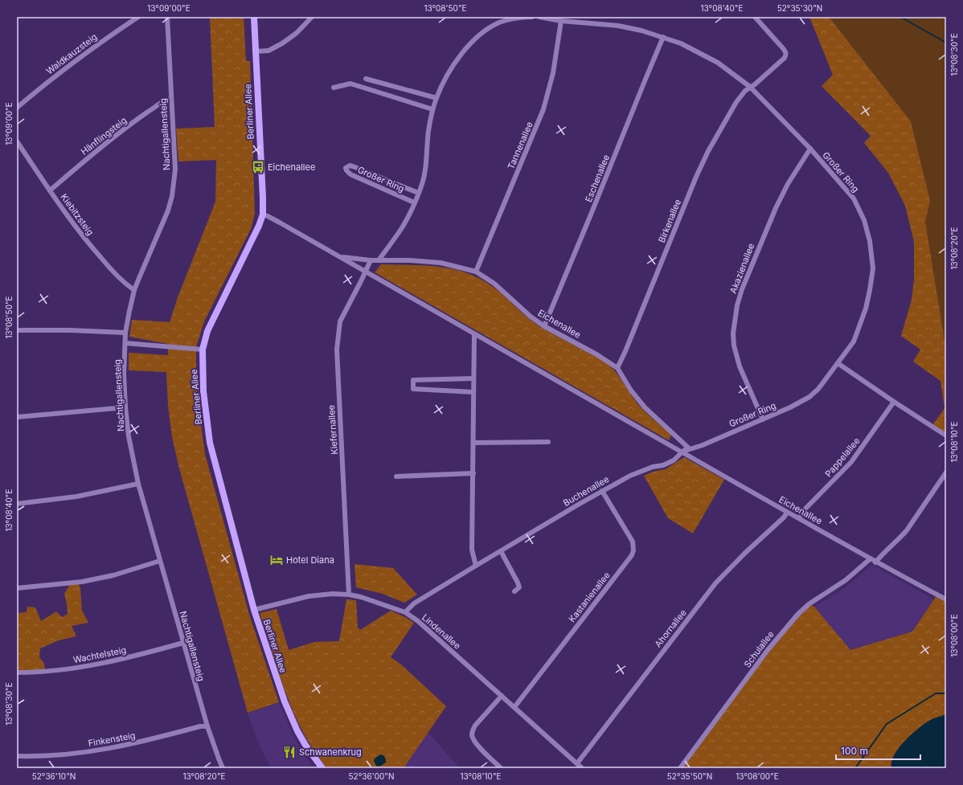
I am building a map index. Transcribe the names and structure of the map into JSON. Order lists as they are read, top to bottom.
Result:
{
  "streets": {
    "main road": ["Berliner Allee"],
    "street": [
      "Waldkauzsteig",
      "Nachtigallensteig",
      "Hänflingsteig",
      "Tannenallee",
      "Großer Ring",
      "Eschenallee",
      "Kiebitzsteig",
      "Birkenallee",
      "Akazienallee",
      "Eichenallee",
      "Kiefernallee",
      "Pappelallee",
      "Buchenallee",
      "Kastanienallee",
      "Ahornallee",
      "Lindenallee",
      "Schulallee",
      "Wachtelsteig",
      "Finkensteig"
    ]
  },
  "crossings": [
    ["Berliner Allee", "Eichenallee"],
    ["Berliner Allee", "Lindenallee"],
    ["Nachtigallensteig", "Hänflingsteig"],
    ["Nachtigallensteig", "Kiebitzsteig"],
    ["Nachtigallensteig", "Wachtelsteig"],
    ["Nachtigallensteig", "Finkensteig"],
    ["Hänflingsteig", "Kiebitzsteig"],
    ["Tannenallee", "Großer Ring"],
    ["Tannenallee", "Eichenallee"],
    ["Großer Ring", "Eschenallee"],
    ["Großer Ring", "Birkenallee"],
    ["Großer Ring", "Akazienallee"],
    ["Großer Ring", "Eichenallee"],
    ["Großer Ring", "Buchenallee"],
    ["Eschenallee", "Eichenallee"],
    ["Birkenallee", "Eichenallee"],
    ["Eichenallee", "Kiefernallee"],
    ["Eichenallee", "Pappelallee"],
    ["Eichenallee", "Buchenallee"],
    ["Eichenallee", "Ahornallee"],
    ["Eichenallee", "Schulallee"],
    ["Kiefernallee", "Lindenallee"],
    ["Buchenallee", "Kastanienallee"],
    ["Buchenallee", "Lindenallee"],
    ["Kastanienallee", "Lindenallee"],
    ["Ahornallee", "Lindenallee"]
  ],
  "places": {
    "bus stop": ["Eichenallee"],
    "hotel": ["Hotel Diana"],
    "restaurant": ["Schwanenkrug"]
  },
  "scale_bar": "100 m",
  "coordinates": [
    "13°09'00\"E",
    "13°08'50\"E",
    "13°08'40\"E",
    "52°35'30\"N",
    "13°08'30\"E",
    "13°08'20\"E",
    "13°08'10\"E",
    "13°08'00\"E",
    "52°36'10\"N",
    "52°36'00\"N",
    "52°35'50\"N"
  ]
}
